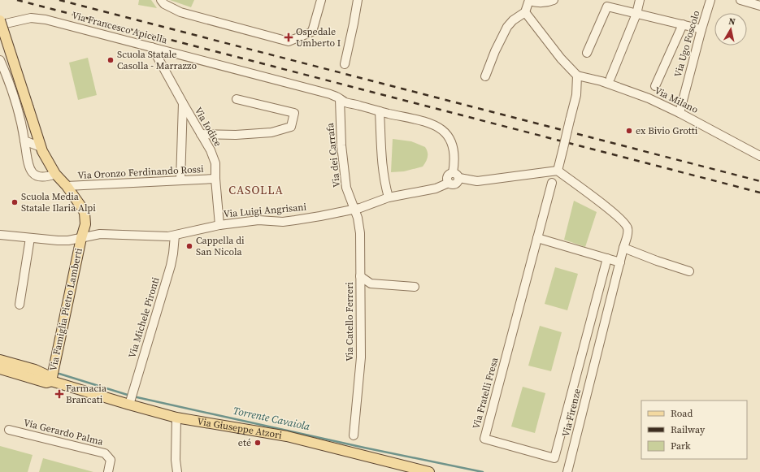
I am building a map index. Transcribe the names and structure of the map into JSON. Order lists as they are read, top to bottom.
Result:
{
  "streets": {
    "main road": ["Via Famiglia Pietro Lamberti", "Via Giuseppe Atzori"],
    "street": [
      "Via Francesco Apicella",
      "Via Ugo Foscolo",
      "Via Milano",
      "Via Iodice",
      "Via dei Carrafa",
      "Via Oronzo Ferdinando Rossi",
      "Via Luigi Angrisani",
      "Via Michele Pironti",
      "Via Catello Ferreri",
      "Via Fratelli Fresa",
      "Via Firenze",
      "Via Gerardo Palma"
    ]
  },
  "crossings": [
    ["Via Francesco Apicella", "Via Iodice"],
    ["Via Francesco Apicella", "Via dei Carrafa"],
    ["Via Francesco Apicella", "Via Luigi Angrisani"],
    ["Via Francesco Apicella", "Via Famiglia Pietro Lamberti"],
    ["Via Ugo Foscolo", "Via Milano"],
    ["Via Iodice", "Via Oronzo Ferdinando Rossi"],
    ["Via Iodice", "Via Luigi Angrisani"],
    ["Via dei Carrafa", "Via Luigi Angrisani"],
    ["Via dei Carrafa", "Via Catello Ferreri"],
    ["Via Oronzo Ferdinando Rossi", "Via Famiglia Pietro Lamberti"],
    ["Via Luigi Angrisani", "Via Famiglia Pietro Lamberti"],
    ["Via Luigi Angrisani", "Via Michele Pironti"],
    ["Via Luigi Angrisani", "Via Catello Ferreri"],
    ["Via Famiglia Pietro Lamberti", "Via Giuseppe Atzori"],
    ["Via Michele Pironti", "Via Giuseppe Atzori"]
  ],
  "districts": ["CASOLLA"],
  "water": ["Torrente Cavaiola"],
  "places": {
    "health": ["Ospedale Umberto I", "Farmacia Brancati"],
    "other": [
      "Scuola Statale Casolla - Marrazzo",
      "ex Bivio Grotti",
      "Scuola Media Statale Ilaria Alpi",
      "Cappella di San Nicola",
      "eté"
    ]
  },
  "legend": ["Road", "Railway", "Park"],
  "north": "top"
}
